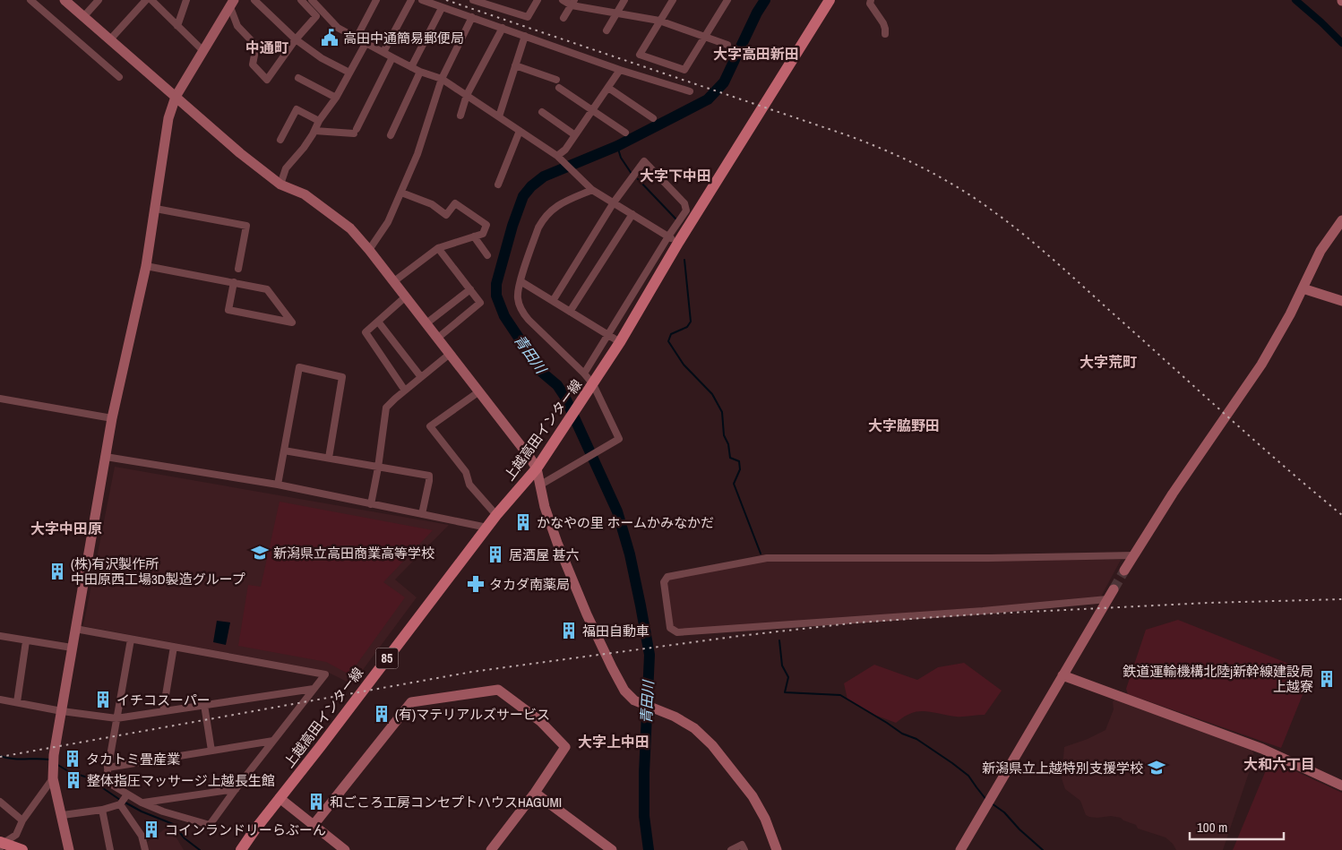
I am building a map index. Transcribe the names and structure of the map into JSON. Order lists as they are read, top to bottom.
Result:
{
  "streets": {
    "main road": ["上越高田インター線", "85"]
  },
  "districts": [
    "中通町",
    "大字高田新田",
    "大字下中田",
    "大字荒町",
    "大字脇野田",
    "大字中田原",
    "大字上中田",
    "大和六丁目"
  ],
  "water": ["青田川"],
  "places": {
    "public building": ["高田中通簡易郵便局"],
    "building": [
      "かなやの里 ホームかみなかだ",
      "居酒屋 甚六",
      "(株)有沢製作所 中田原西工場3D製造グループ",
      "福田自動車",
      "鉄道運輸機構北陸j新幹線建設局 上越寮",
      "イチコスーパー",
      "(有)マテリアルズサービス",
      "タカトミ畳産業",
      "整体指圧マッサージ上越長生館",
      "和ごころ工房コンセプトハウスHAGUMI",
      "コインランドリーらぶーん"
    ],
    "school or university": ["新潟県立高田商業高等学校", "新潟県立上越特別支援学校"],
    "pharmacy": ["タカダ南薬局"]
  },
  "scale_bar": "100 m"
}
